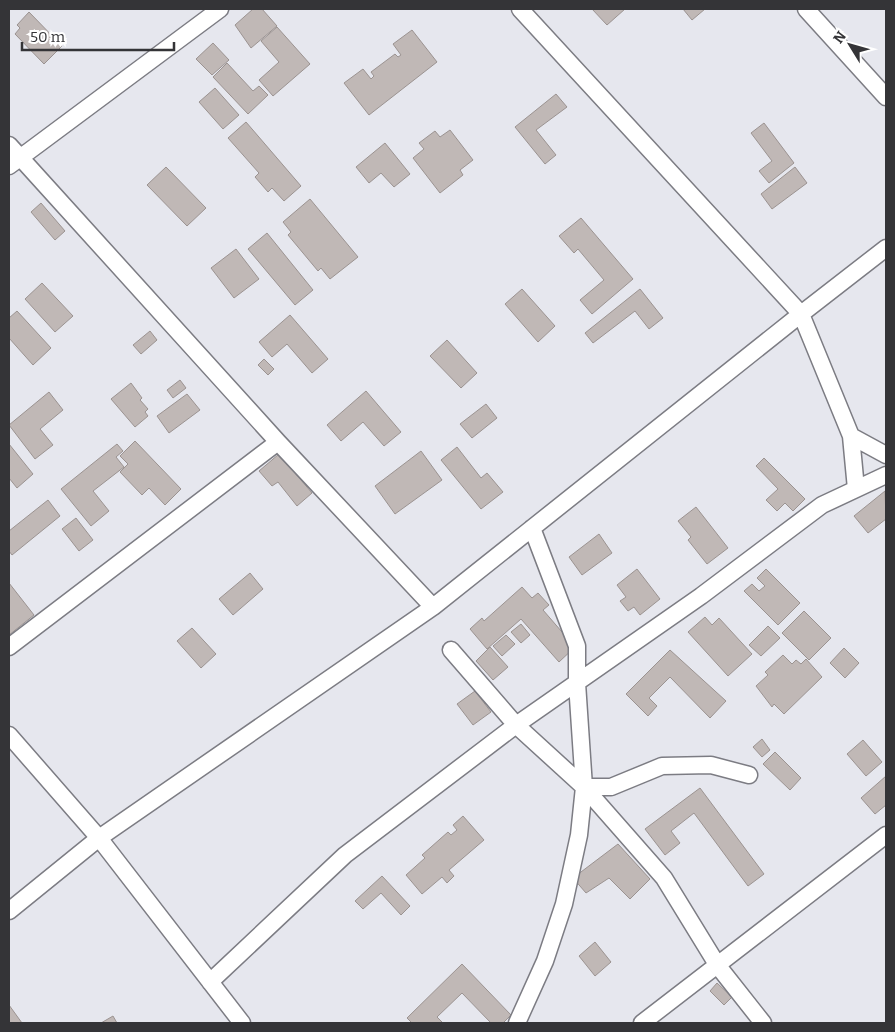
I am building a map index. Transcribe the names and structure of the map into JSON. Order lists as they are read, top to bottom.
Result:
{
  "scale_bar": "50 m",
  "north": "top left"
}
